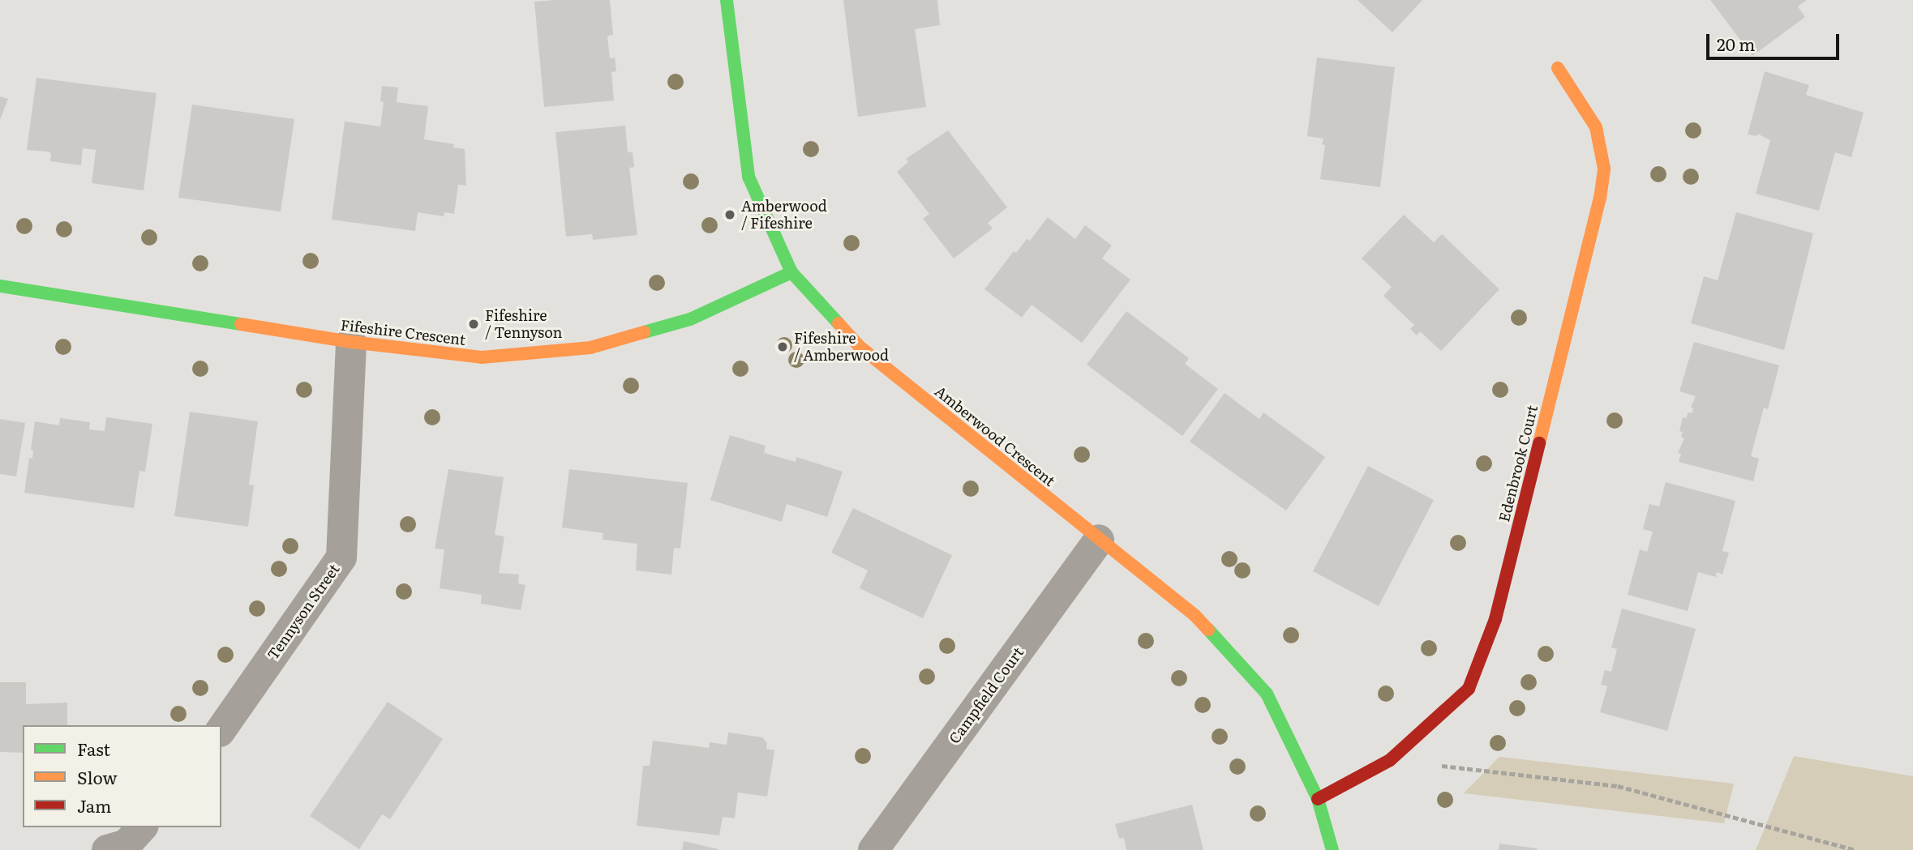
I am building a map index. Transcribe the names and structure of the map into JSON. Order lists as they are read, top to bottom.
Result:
{
  "streets": {
    "street": [
      "Fifeshire Crescent",
      "Amberwood Crescent",
      "Edenbrook Court",
      "Tennyson Street",
      "Campfield Court"
    ]
  },
  "crossings": [
    ["Fifeshire Crescent", "Amberwood Crescent"],
    ["Fifeshire Crescent", "Tennyson Street"],
    ["Amberwood Crescent", "Edenbrook Court"],
    ["Amberwood Crescent", "Campfield Court"]
  ],
  "places": ["Amberwood / Fifeshire", "Fifeshire / Tennyson", "Fifeshire / Amberwood"],
  "legend": ["Fast", "Slow", "Jam"],
  "scale_bar": "20 m"
}
